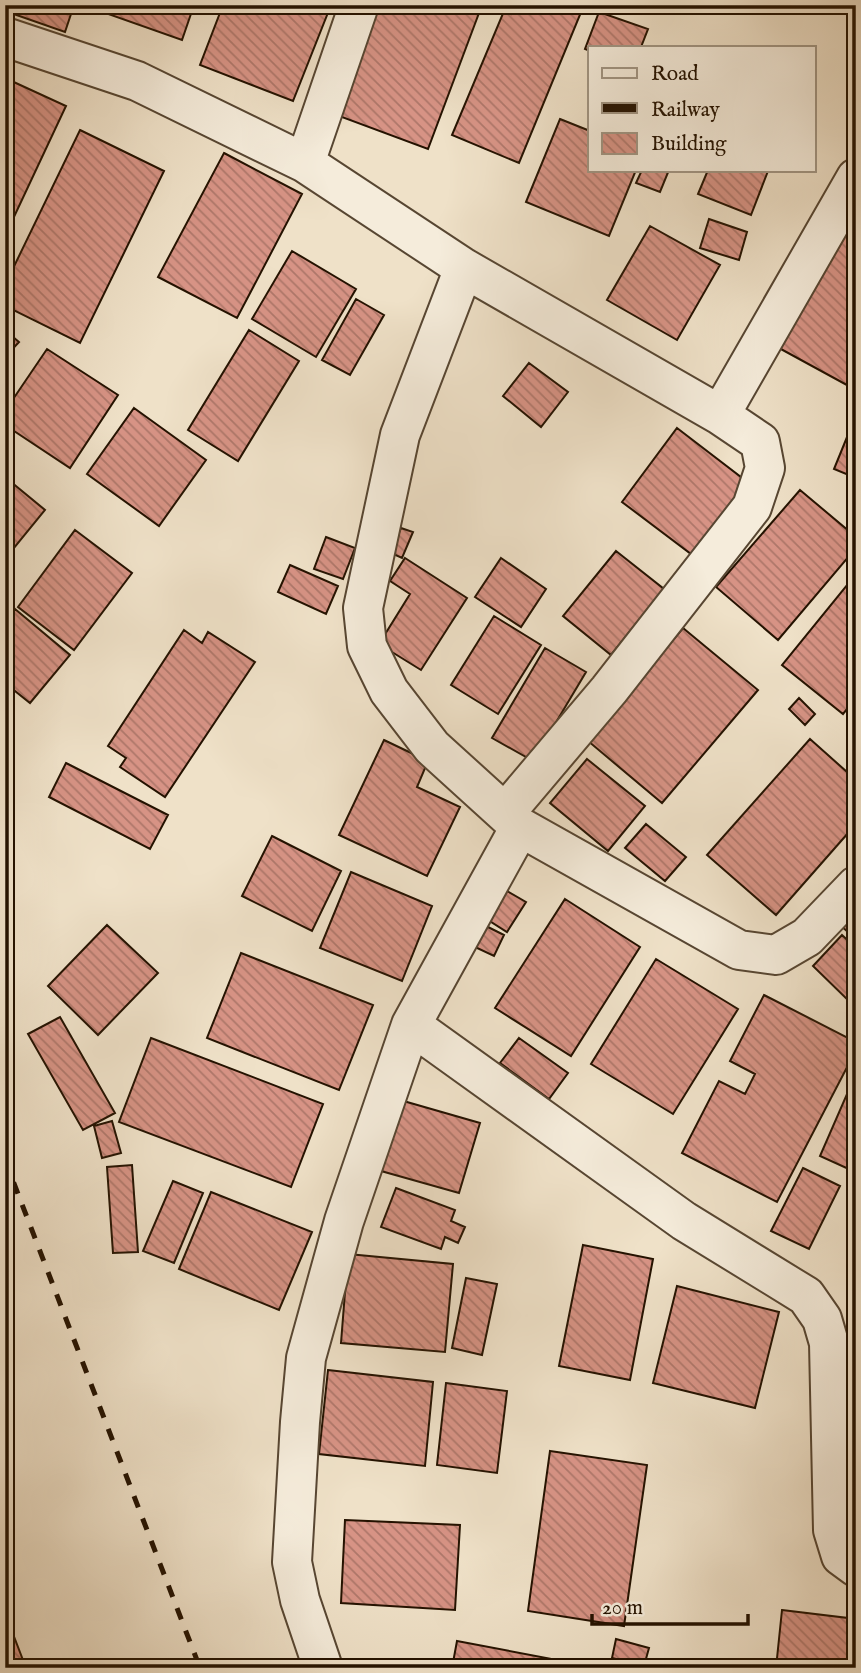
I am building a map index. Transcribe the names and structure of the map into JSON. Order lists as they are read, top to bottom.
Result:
{
  "legend": ["Road", "Railway", "Building"],
  "scale_bar": "20 m"
}
